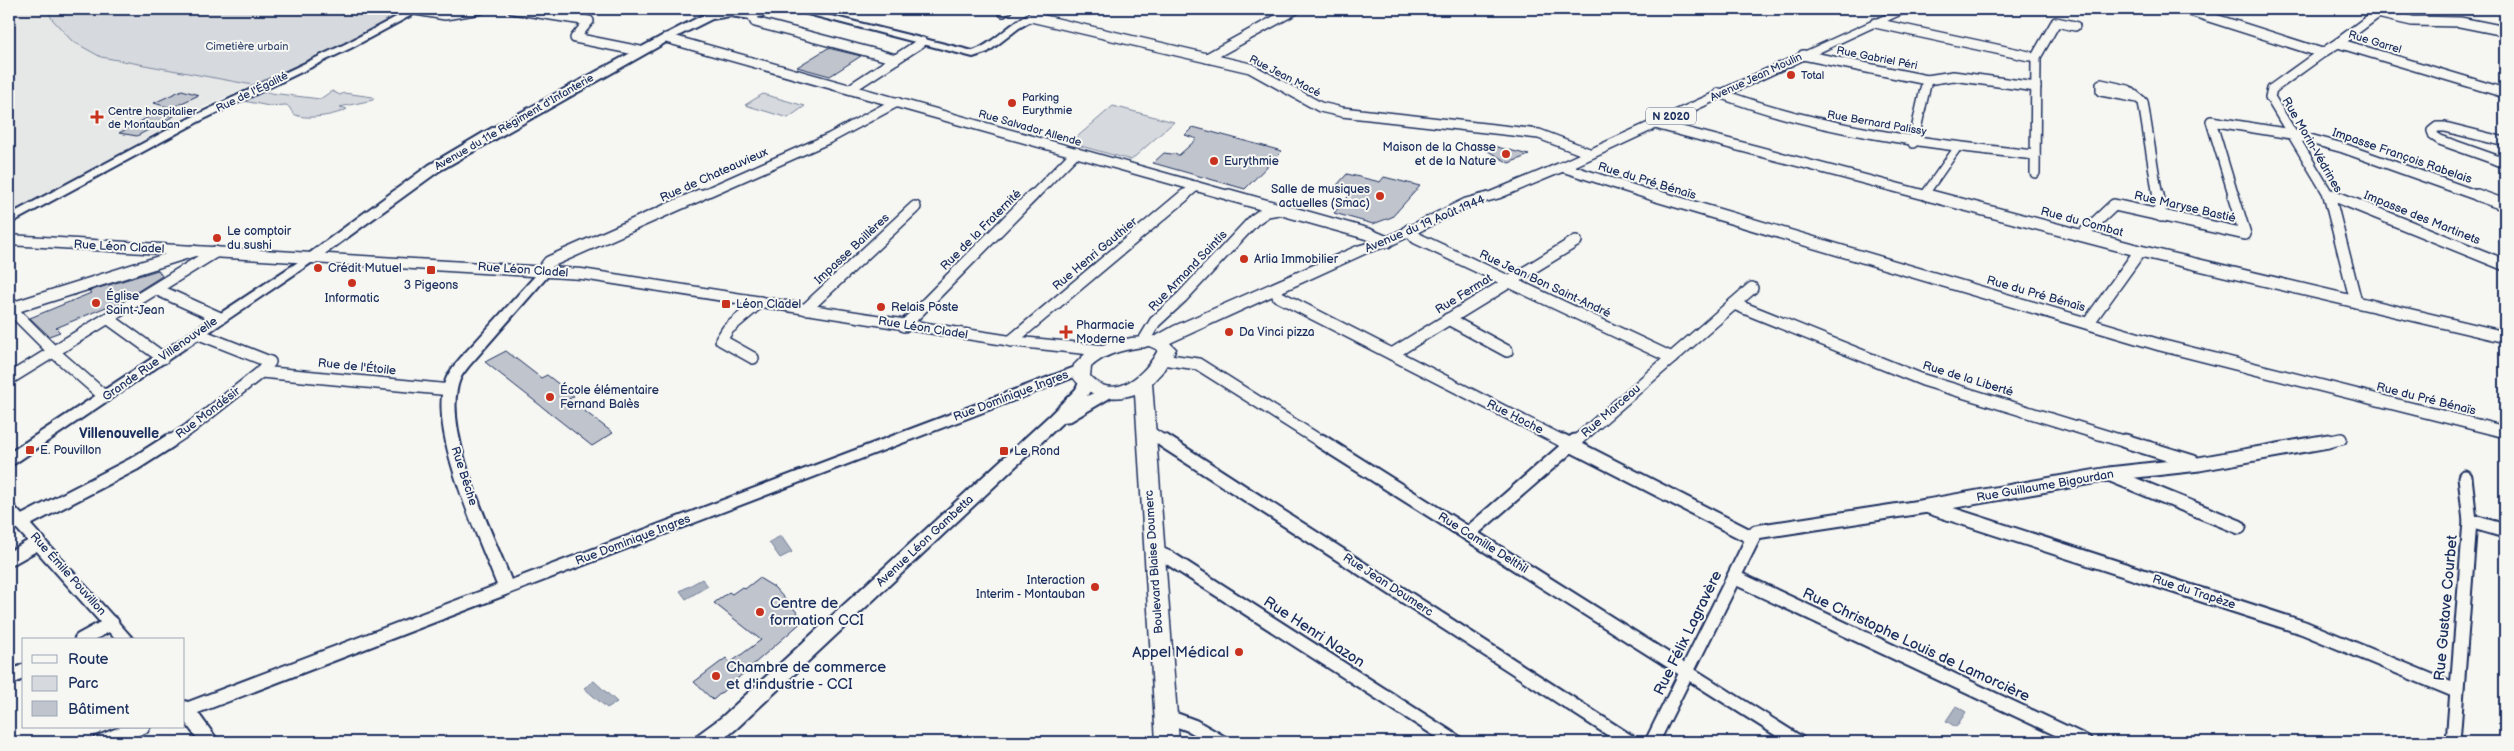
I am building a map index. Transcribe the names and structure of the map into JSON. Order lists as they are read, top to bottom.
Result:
{
  "streets": {
    "main road": [
      "Avenue Jean Moulin",
      "N 2020",
      "Avenue du 11e Régiment d'Infanterie",
      "Avenue du 19 Août 1944",
      "Rue Léon Cladel",
      "Avenue Léon Gambetta",
      "Boulevard Blaise Doumerc"
    ],
    "street": [
      "Rue Garrel",
      "Rue Gabriel Péri",
      "Rue Jean Macé",
      "Rue de l'Égalité",
      "Rue Bernard Palissy",
      "Rue Salvador Allende",
      "Rue Morin-Védrines",
      "Impasse François Rabelais",
      "Rue de Chateauvieux",
      "Rue du Pré Bénaïs",
      "Rue Maryse Bastié",
      "Impasse des Martinets",
      "Rue du Combat",
      "Rue de la Fraternité",
      "Impasse Baillères",
      "Rue Henri Gauthier",
      "Rue Armand Saintis",
      "Rue Jean Bon Saint-André",
      "Rue Fermat",
      "Grande Rue Villenouvelle",
      "Rue de l'Étoile",
      "Rue de la Liberté",
      "Rue Dominique Ingres",
      "Rue Marceau",
      "Rue Mondésir",
      "Rue Hoche",
      "Rue Bêche",
      "Rue Guillaume Bigourdan",
      "Rue Camille Delthil",
      "Rue Émile Pouvillon",
      "Rue Jean Doumerc",
      "Rue du Trapèze",
      "Rue Gustave Courbet",
      "Rue Henri Nazon",
      "Rue Félix Lagravère",
      "Rue Christophe Louis de Lamorcière"
    ]
  },
  "crossings": [
    ["Rue Garrel", "Rue Morin-Védrines"],
    ["Rue Gabriel Péri", "Avenue Jean Moulin"],
    ["Rue Jean Macé", "Avenue Jean Moulin"],
    ["Avenue Jean Moulin", "Rue Bernard Palissy"],
    ["Avenue Jean Moulin", "Rue du Pré Bénaïs"],
    ["Avenue Jean Moulin", "Rue du Combat"],
    ["Avenue Jean Moulin", "Avenue du 19 Août 1944"],
    ["Avenue du 11e Régiment d'Infanterie", "Rue Salvador Allende"],
    ["Avenue du 11e Régiment d'Infanterie", "Rue Léon Cladel"],
    ["Avenue du 11e Régiment d'Infanterie", "Grande Rue Villenouvelle"],
    ["Rue Salvador Allende", "Rue de Chateauvieux"],
    ["Rue Salvador Allende", "Avenue du 19 Août 1944"],
    ["Rue Salvador Allende", "Rue de la Fraternité"],
    ["Rue Salvador Allende", "Rue Henri Gauthier"],
    ["Rue Salvador Allende", "Rue Armand Saintis"],
    ["Rue Morin-Védrines", "Impasse François Rabelais"],
    ["Rue Morin-Védrines", "Rue Maryse Bastié"],
    ["Rue Morin-Védrines", "Impasse des Martinets"],
    ["Rue Morin-Védrines", "Rue du Combat"],
    ["Impasse François Rabelais", "Rue Maryse Bastié"],
    ["Rue de Chateauvieux", "Rue Léon Cladel"],
    ["Rue de Chateauvieux", "Rue Bêche"],
    ["Rue Maryse Bastié", "Rue du Combat"],
    ["Avenue du 19 Août 1944", "Rue Armand Saintis"],
    ["Avenue du 19 Août 1944", "Rue Jean Bon Saint-André"],
    ["Avenue du 19 Août 1944", "Rue Hoche"],
    ["Avenue du 19 Août 1944", "Rue Camille Delthil"],
    ["Rue de la Fraternité", "Rue Léon Cladel"],
    ["Rue Léon Cladel", "Impasse Baillères"],
    ["Rue Léon Cladel", "Rue Henri Gauthier"],
    ["Rue Léon Cladel", "Grande Rue Villenouvelle"],
    ["Rue Léon Cladel", "Rue Dominique Ingres"],
    ["Rue Léon Cladel", "Rue Bêche"],
    ["Rue Léon Cladel", "Avenue Léon Gambetta"],
    ["Rue Armand Saintis", "Rue Camille Delthil"],
    ["Rue Jean Bon Saint-André", "Rue Fermat"],
    ["Rue Jean Bon Saint-André", "Rue Marceau"],
    ["Rue Fermat", "Rue Hoche"],
    ["Rue de l'Étoile", "Rue Mondésir"],
    ["Rue de l'Étoile", "Rue Bêche"],
    ["Rue de la Liberté", "Rue Marceau"],
    ["Rue de la Liberté", "Rue Guillaume Bigourdan"],
    ["Rue Dominique Ingres", "Rue Bêche"],
    ["Rue Dominique Ingres", "Avenue Léon Gambetta"],
    ["Rue Marceau", "Rue Hoche"],
    ["Rue Marceau", "Rue Camille Delthil"],
    ["Rue Mondésir", "Rue Émile Pouvillon"],
    ["Rue Hoche", "Rue Guillaume Bigourdan"],
    ["Rue Hoche", "Rue Félix Lagravère"],
    ["Rue Guillaume Bigourdan", "Rue du Trapèze"],
    ["Rue Guillaume Bigourdan", "Rue Félix Lagravère"],
    ["Rue Camille Delthil", "Rue Félix Lagravère"],
    ["Boulevard Blaise Doumerc", "Rue Jean Doumerc"],
    ["Boulevard Blaise Doumerc", "Rue Henri Nazon"],
    ["Rue du Trapèze", "Rue Gustave Courbet"],
    ["Rue Félix Lagravère", "Rue Christophe Louis de Lamorcière"]
  ],
  "districts": ["Villenouvelle"],
  "parks": ["Cimetière urbain"],
  "places": {
    "other": [
      "Total",
      "Parking Eurythmie",
      "Maison de la Chasse et de la Nature",
      "Eurythmie",
      "Salle de musiques actuelles (Smac)",
      "Le comptoir du sushi",
      "Arlia Immobilier",
      "Crédit Mutuel",
      "Informatic",
      "Église Saint-Jean",
      "Relais Poste",
      "Da Vinci pizza",
      "École élémentaire Fernand Balès",
      "Interaction Interim - Montauban",
      "Centre de formation CCI",
      "Appel Médical",
      "Chambre de commerce et d'industrie - CCI"
    ],
    "health": ["Centre hospitalier de Montauban", "Pharmacie Moderne"],
    "transit": [
      "3 Pigeons",
      "Léon Cladel",
      "E. Pouvillon",
      "Le Rond"
    ]
  },
  "legend": ["Route", "Parc", "Bâtiment"]
}
